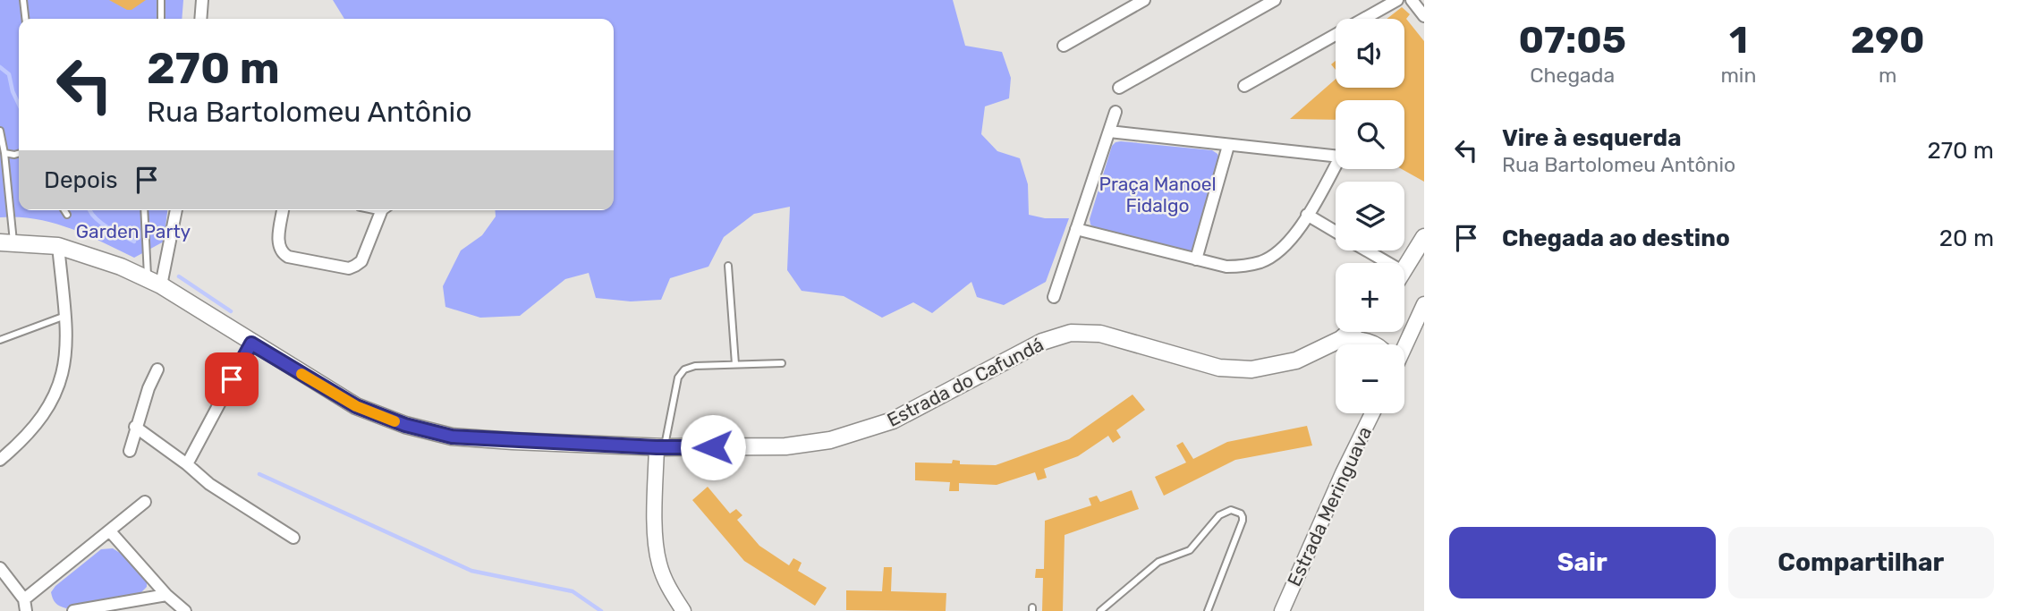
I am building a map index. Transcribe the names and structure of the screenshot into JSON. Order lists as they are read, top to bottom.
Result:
{
  "streets": {
    "main road": ["Estrada do Cafundá"],
    "street": ["Estrada Meringuava"]
  },
  "parks": ["Praça Manoel Fidalgo", "Garden Party"],
  "page": {
    "eta": [
      "07:05",
      "Chegada",
      "1",
      "min",
      "290",
      "m"
    ],
    "map_buttons": ["+", "−"],
    "turn": ["270 m", "Rua Bartolomeu Antônio"],
    "list": [
      {
        "name": "Vire à esquerda",
        "note": "Rua Bartolomeu Antônio",
        "value": "270 m"
      },
      {
        "name": "Chegada ao destino",
        "value": "20 m"
      }
    ],
    "then": "Depois",
    "buttons": ["Sair", "Compartilhar"]
  }
}
